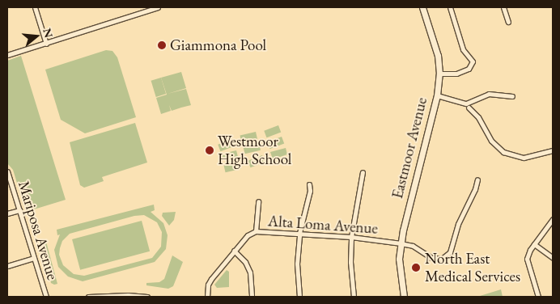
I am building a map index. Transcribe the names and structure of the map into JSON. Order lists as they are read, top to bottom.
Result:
{
  "streets": {
    "street": ["Eastmoor Avenue", "Alta Loma Avenue", "Mariposa Avenue"]
  },
  "crossings": [
    ["Eastmoor Avenue", "Alta Loma Avenue"]
  ],
  "places": ["Giammona Pool", "Westmoor High School", "North East Medical Services"],
  "north": "right"
}
